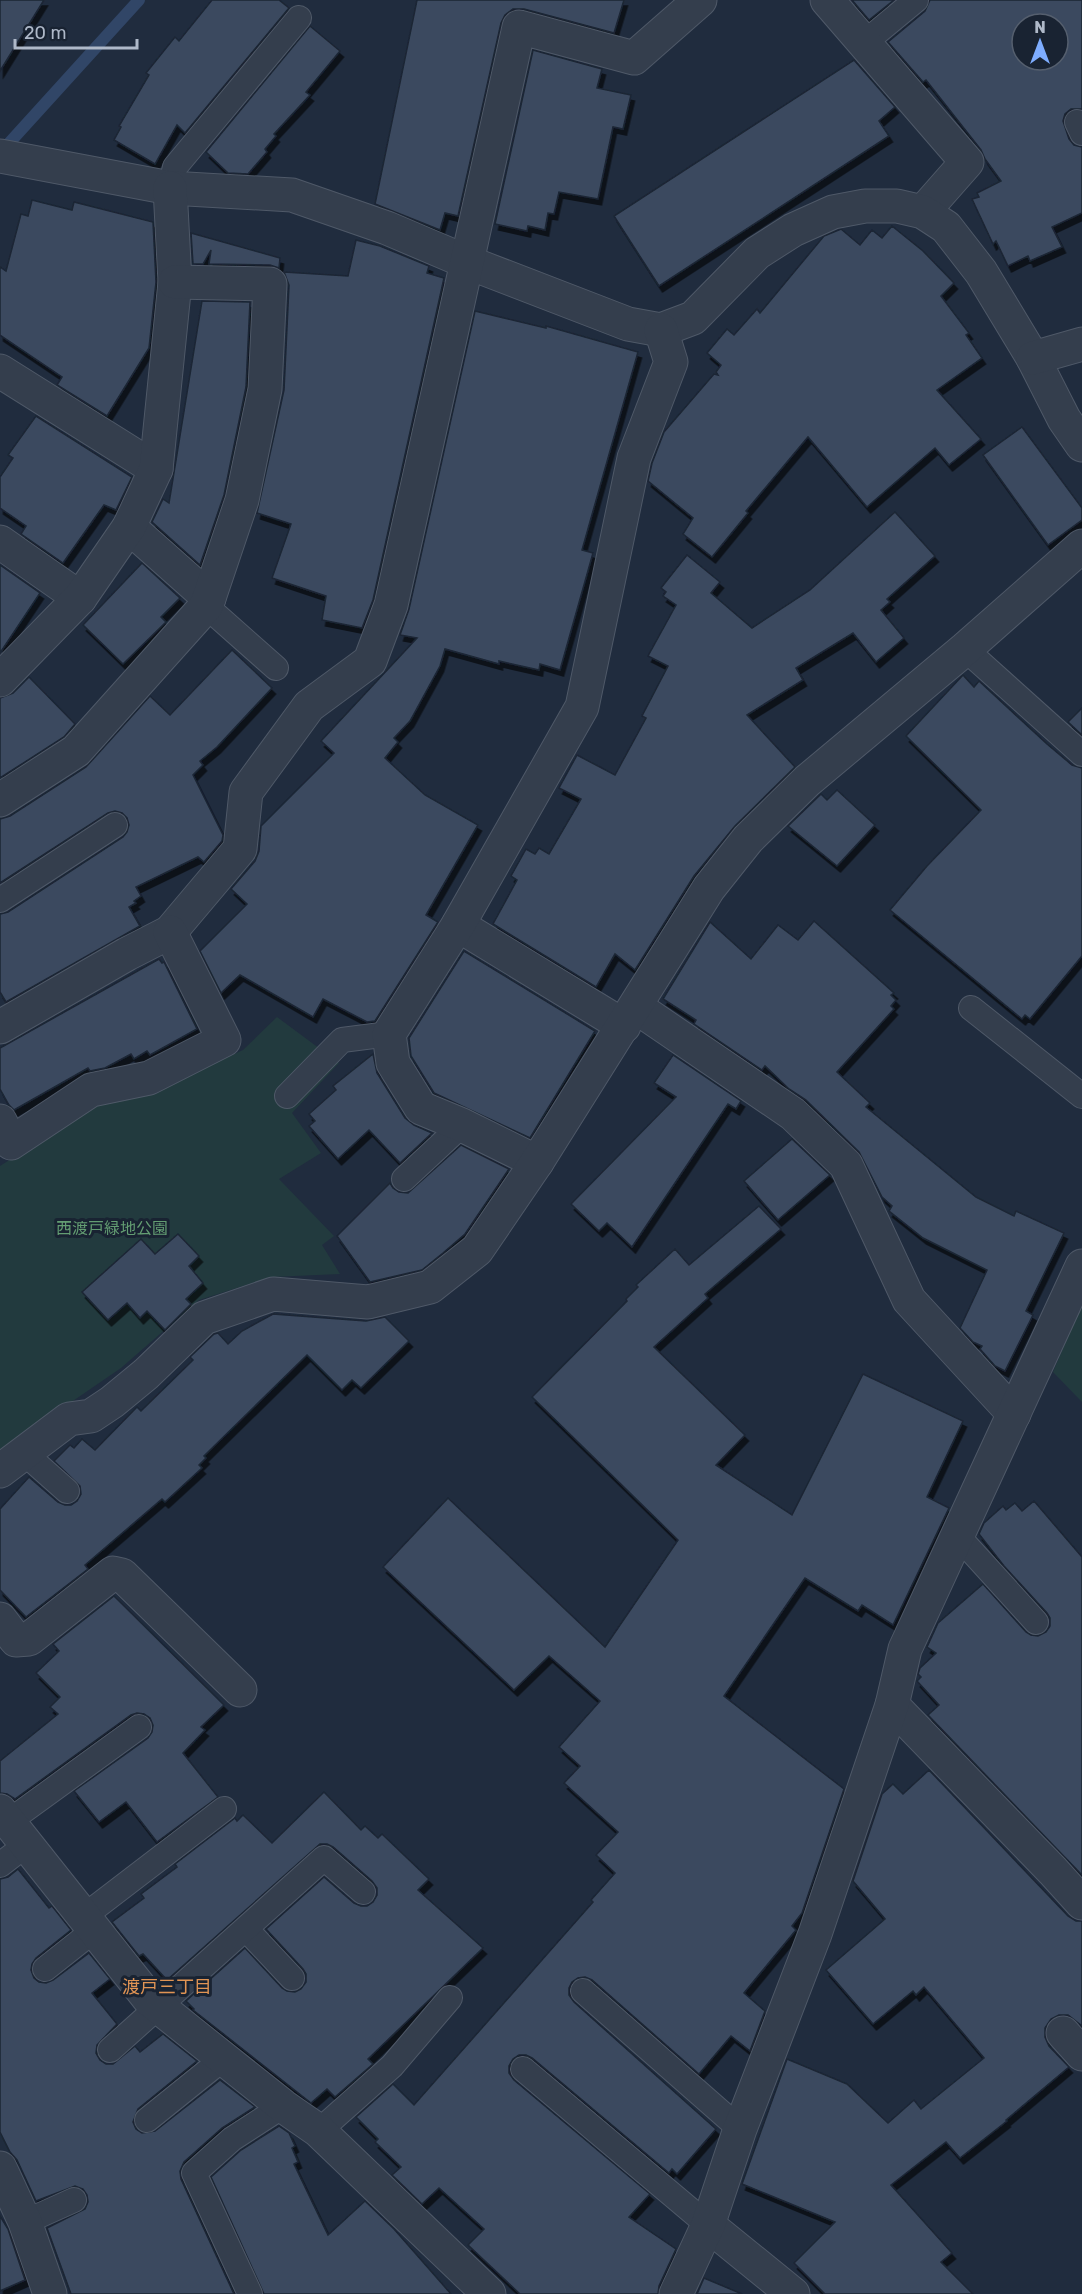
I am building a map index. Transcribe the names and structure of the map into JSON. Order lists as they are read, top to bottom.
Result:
{
  "districts": ["渡戸三丁目"],
  "parks": ["西渡戸緑地公園"],
  "scale_bar": "20 m",
  "north": "top"
}
